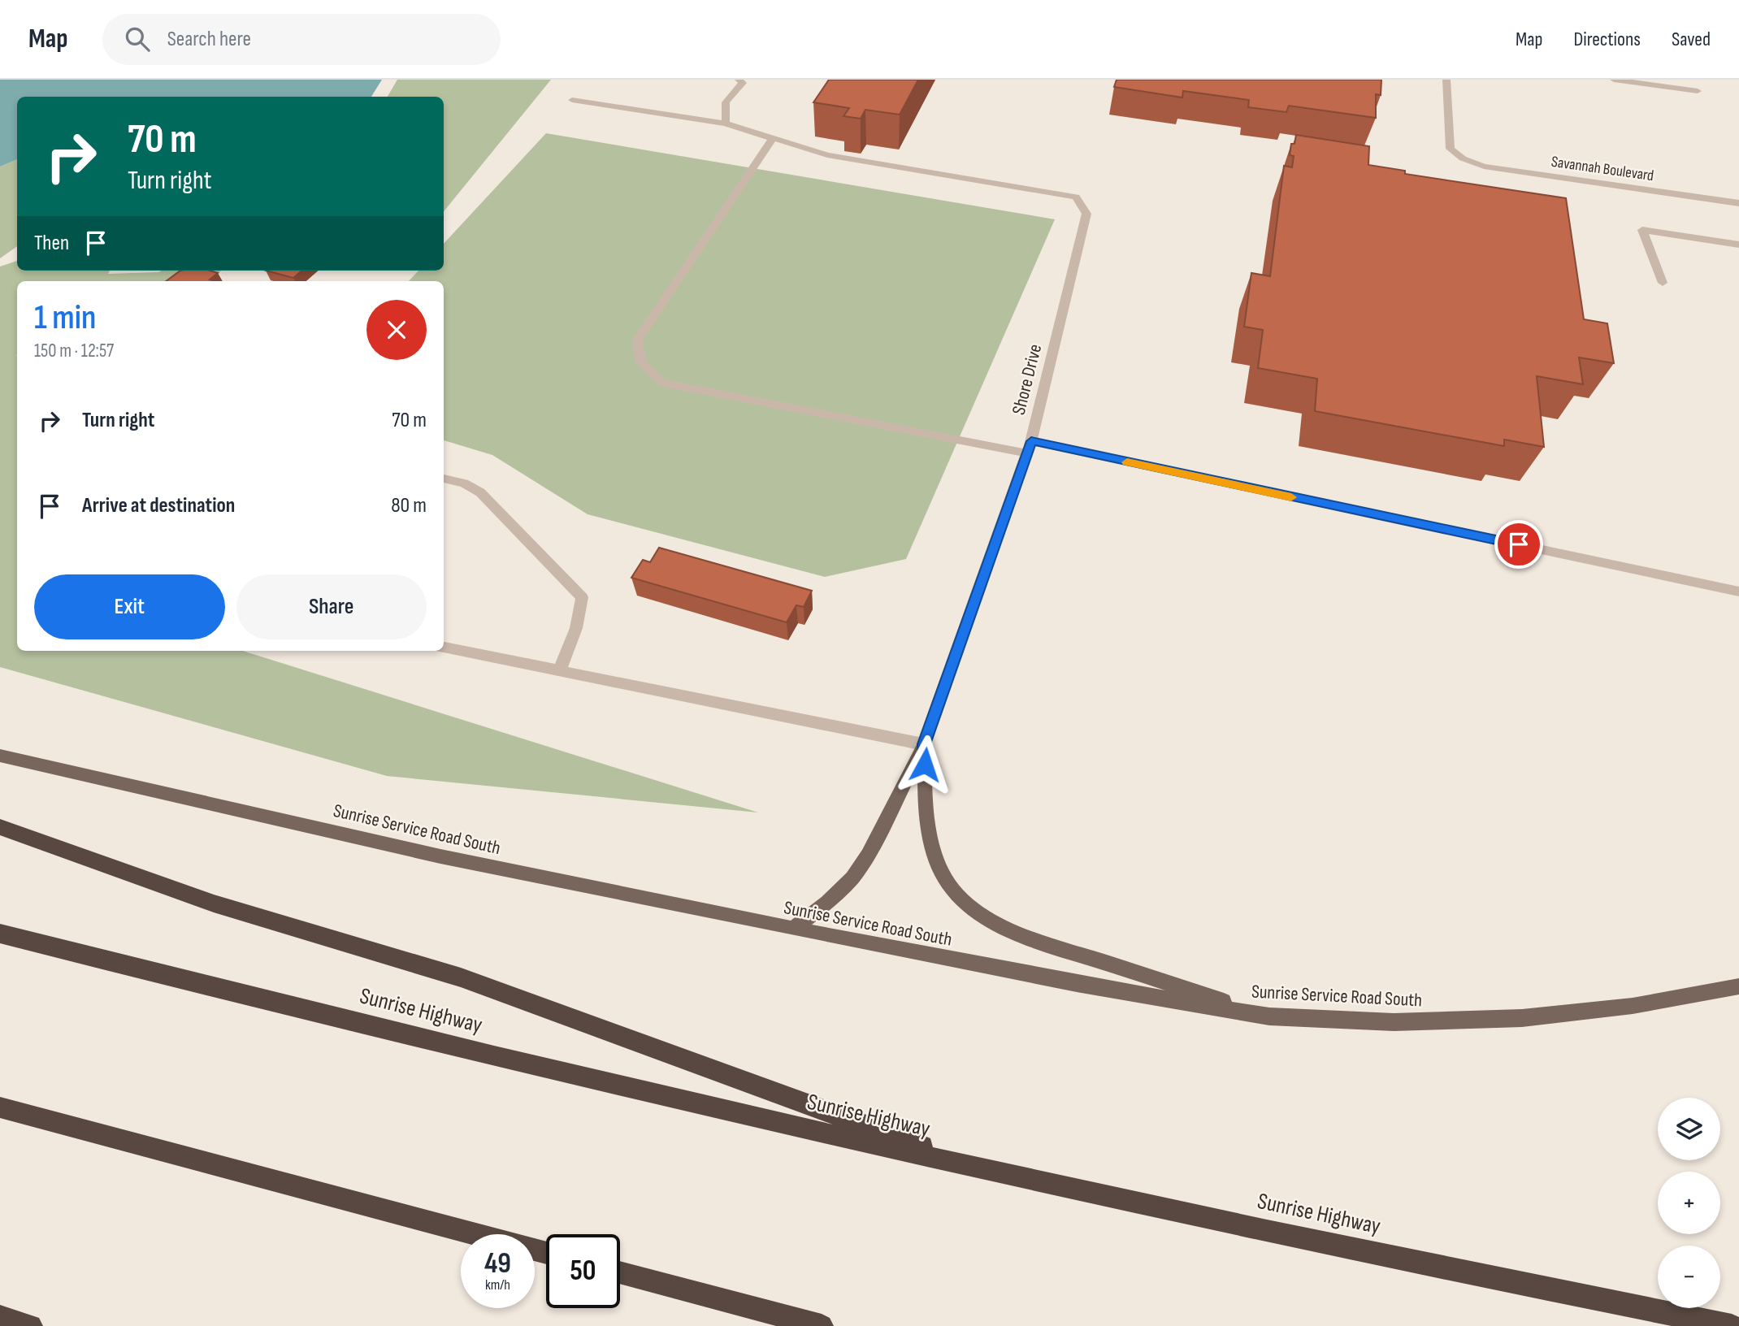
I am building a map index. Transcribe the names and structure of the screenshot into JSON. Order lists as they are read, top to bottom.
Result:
{
  "streets": {
    "highway": ["Sunrise Highway"],
    "main road": ["Sunrise Service Road South"],
    "street": ["Savannah Boulevard", "Shore Drive"]
  },
  "page": {
    "header": "Map",
    "search": "Search here",
    "nav": ["Map", "Directions", "Saved"],
    "turn": ["70 m", "Turn right"],
    "then": "Then",
    "heading": ["1 min", "150 m · 12:57"],
    "list": [
      {
        "name": "Turn right",
        "value": "70 m"
      },
      {
        "name": "Arrive at destination",
        "value": "80 m"
      }
    ],
    "buttons": ["Exit", "Share"],
    "map_buttons": ["+", "−"],
    "speed": "49 km/h",
    "limit": "50"
  }
}
